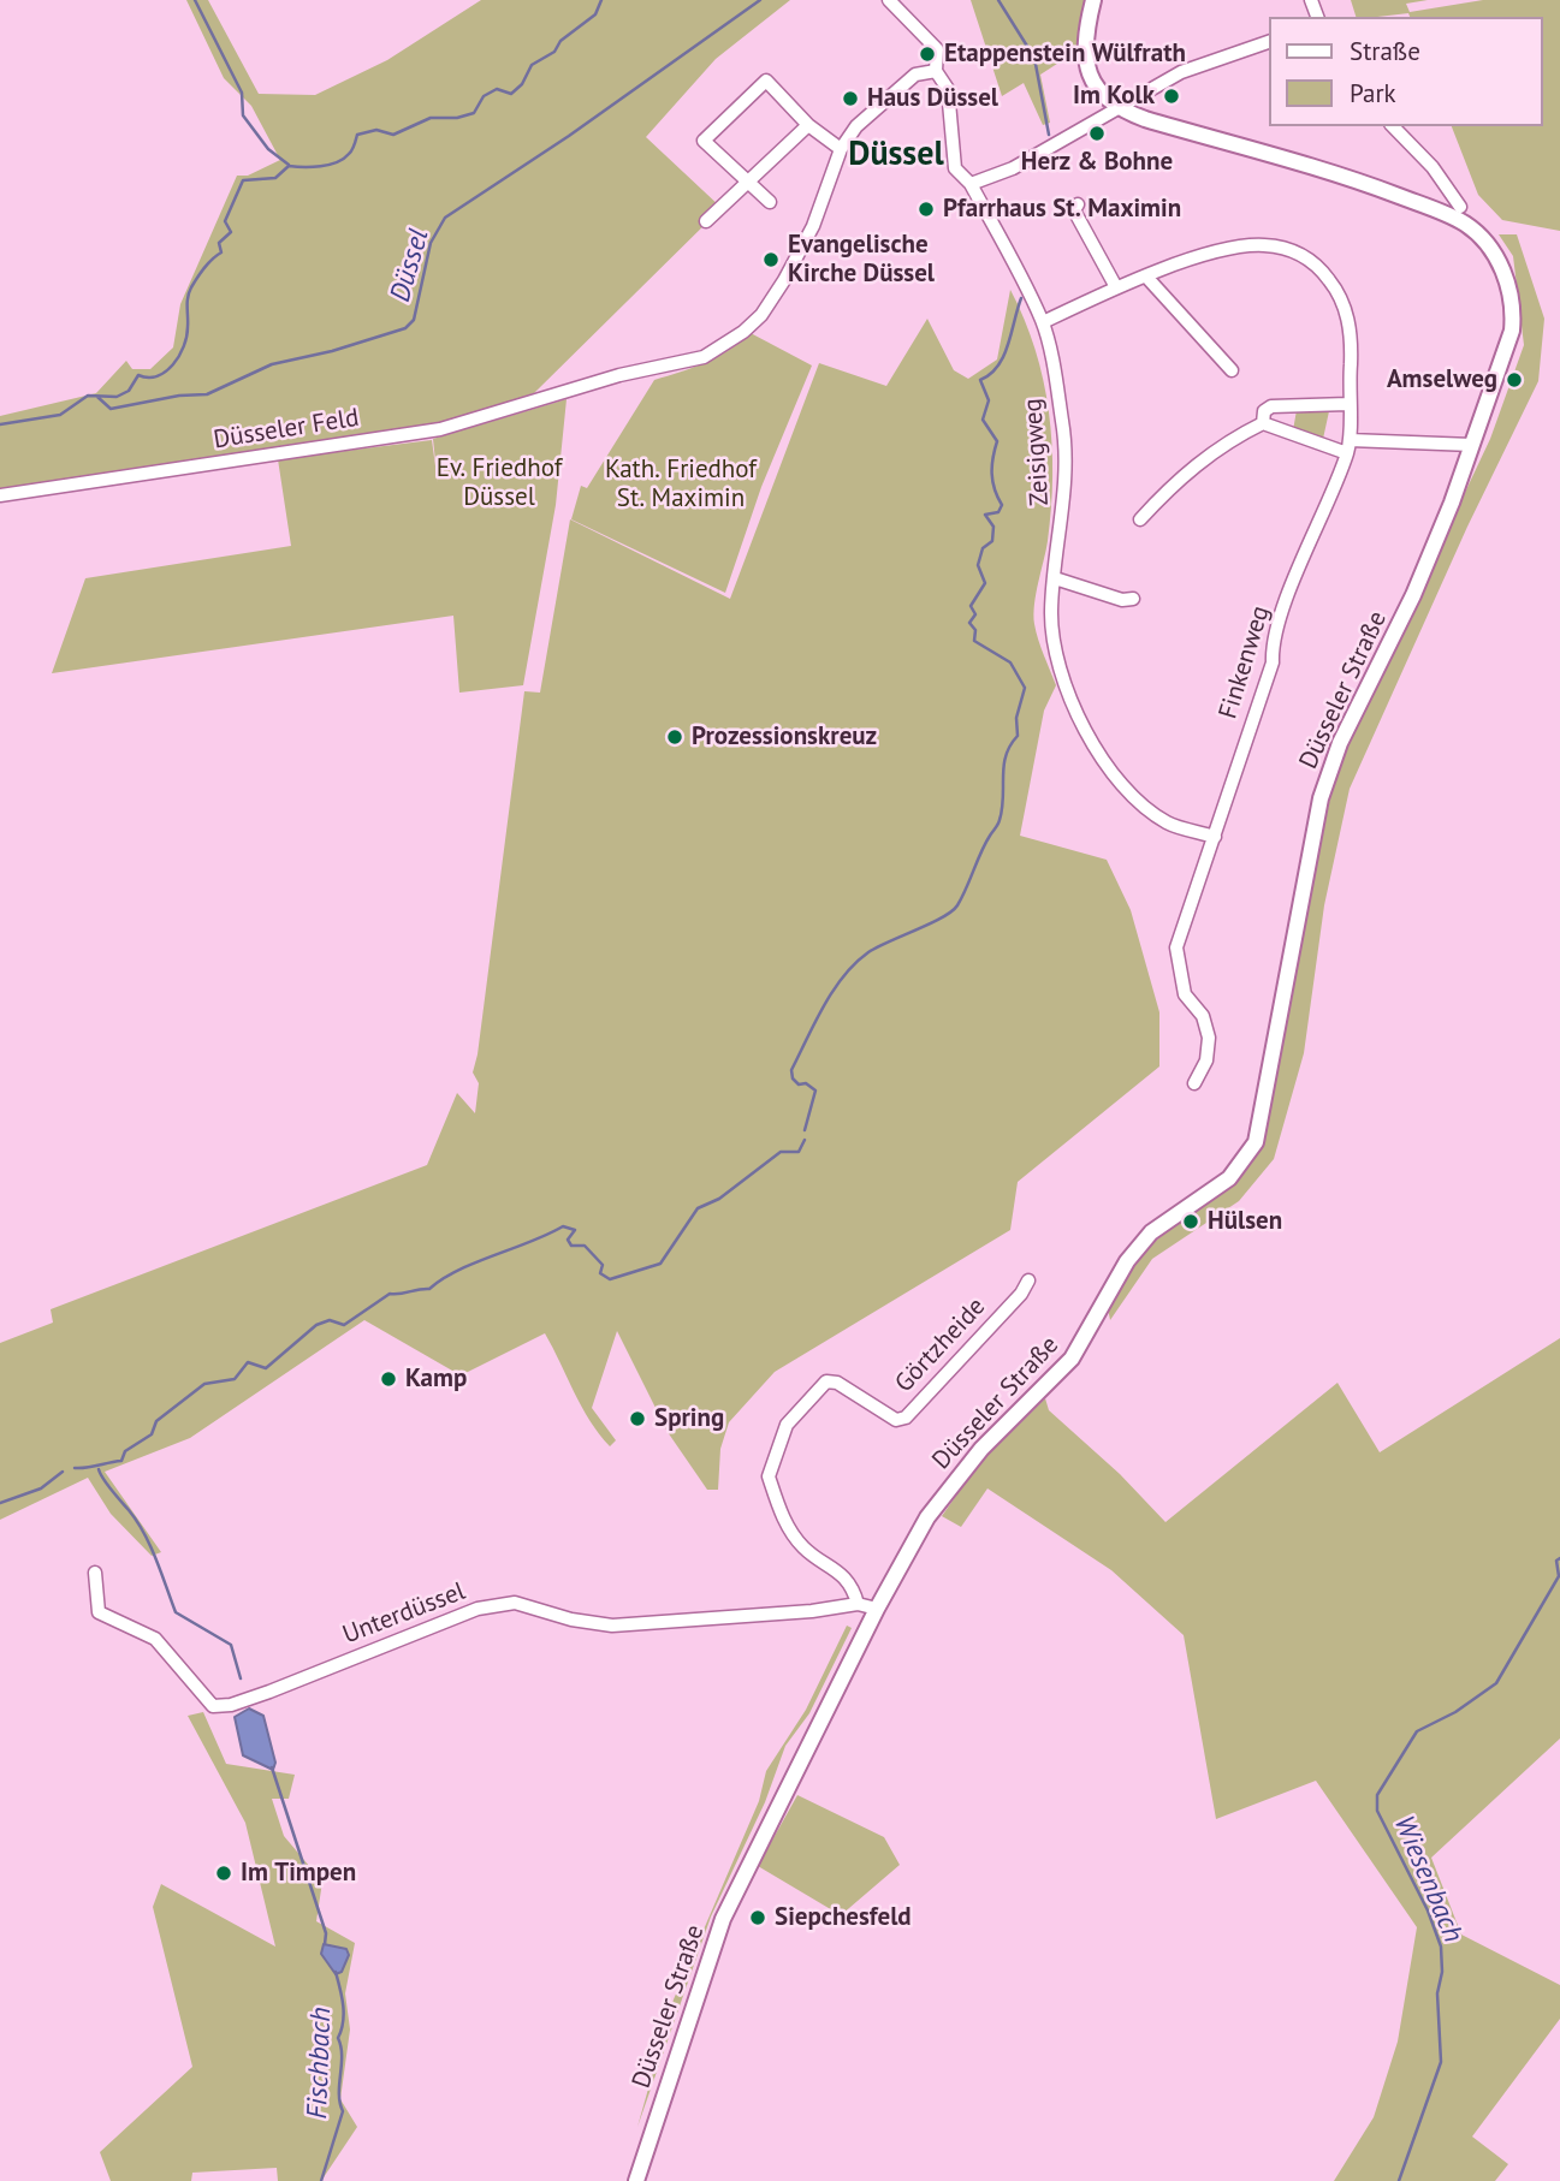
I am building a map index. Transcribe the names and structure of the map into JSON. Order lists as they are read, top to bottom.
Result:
{
  "streets": {
    "main road": ["Düsseler Straße"],
    "street": [
      "Düsseler Feld",
      "Zeisigweg",
      "Finkenweg",
      "Görtzheide",
      "Unterdüssel"
    ]
  },
  "crossings": [
    ["Düsseler Feld", "Zeisigweg"],
    ["Zeisigweg", "Finkenweg"],
    ["Görtzheide", "Unterdüssel"]
  ],
  "districts": ["Düssel"],
  "water": ["Düssel", "Wiesenbach", "Fischbach"],
  "parks": ["Ev. Friedhof Düssel", "Kath. Friedhof St. Maximin"],
  "places": [
    "Etappenstein Wülfrath",
    "Im Kolk",
    "Haus Düssel",
    "Herz & Bohne",
    "Pfarrhaus St. Maximin",
    "Evangelische Kirche Düssel",
    "Amselweg",
    "Prozessionskreuz",
    "Hülsen",
    "Kamp",
    "Spring",
    "Im Timpen",
    "Siepchesfeld"
  ],
  "legend": ["Straße", "Park"]
}
